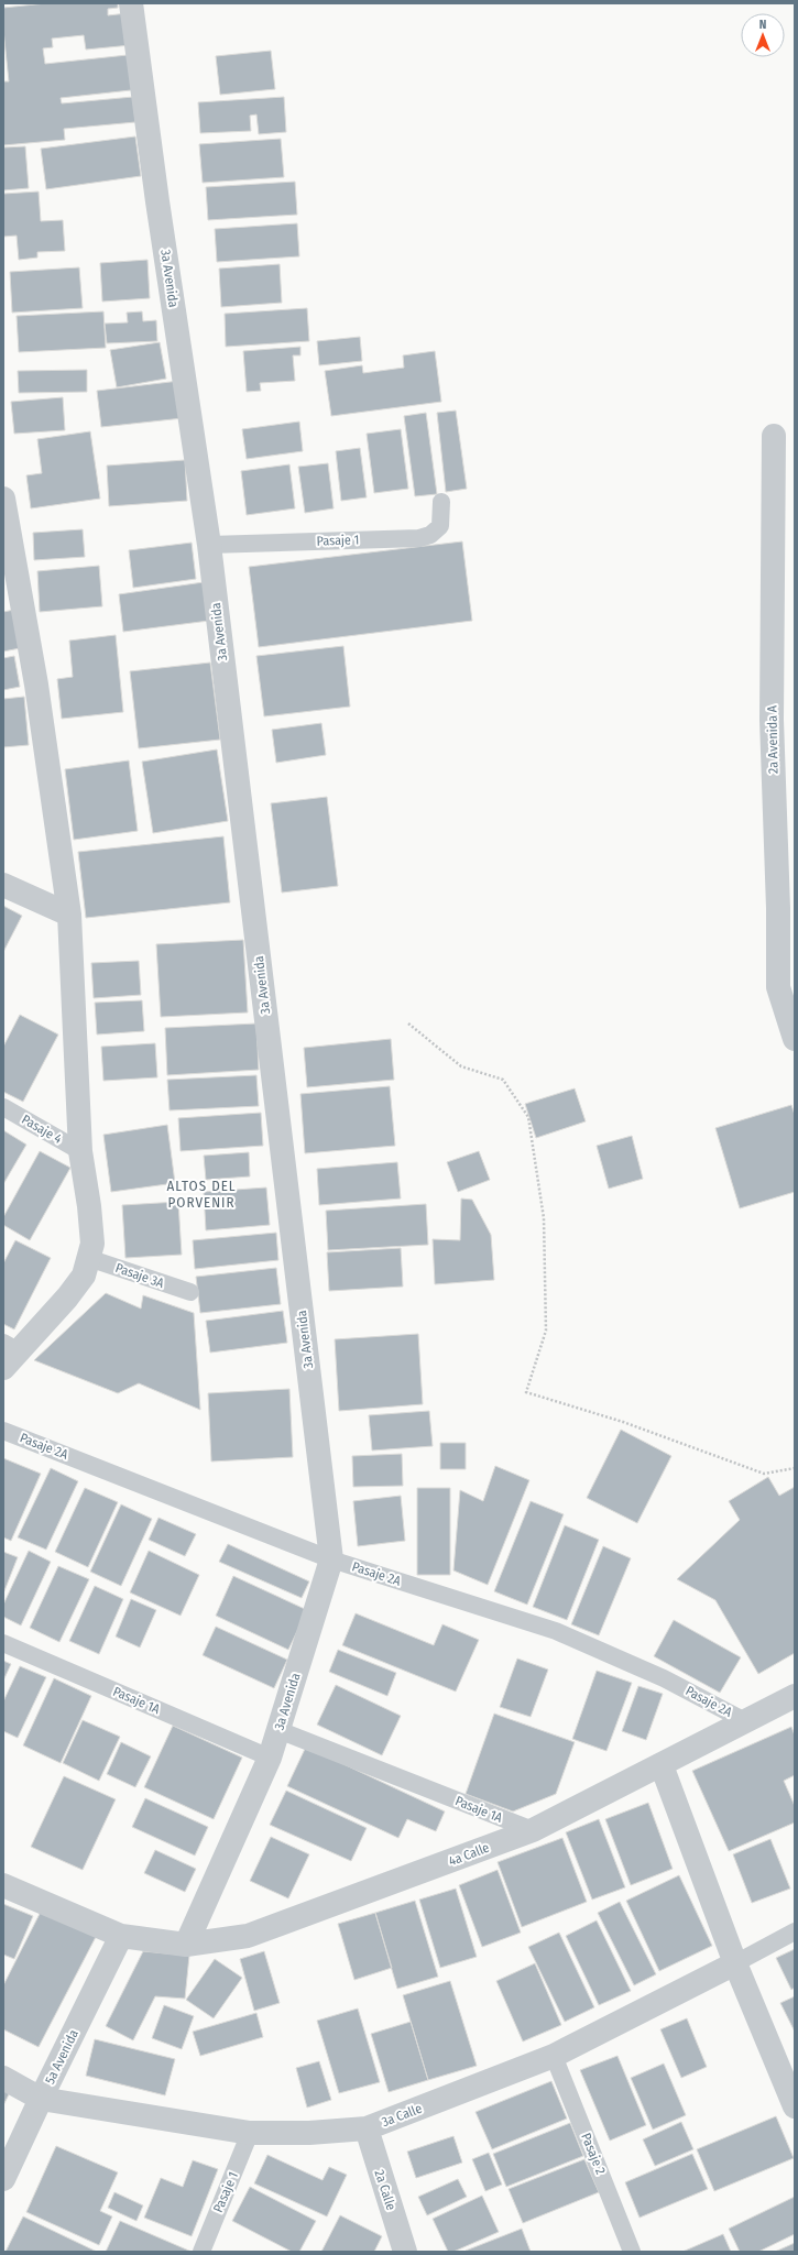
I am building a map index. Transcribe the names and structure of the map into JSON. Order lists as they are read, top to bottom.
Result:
{
  "streets": {
    "street": [
      "3a Avenida",
      "2a Avenida A",
      "4a Calle",
      "5a Avenida",
      "3a Calle",
      "2a Calle"
    ],
    "lane": [
      "Pasaje 1",
      "Pasaje 4",
      "Pasaje 3A",
      "Pasaje 2A",
      "Pasaje 1A",
      "Pasaje 2"
    ]
  },
  "crossings": [
    ["3a Avenida", "Pasaje 1"],
    ["3a Avenida", "Pasaje 2A"],
    ["3a Avenida", "Pasaje 1A"],
    ["3a Avenida", "4a Calle"],
    ["Pasaje 1", "3a Calle"],
    ["Pasaje 2A", "4a Calle"],
    ["Pasaje 1A", "4a Calle"],
    ["4a Calle", "5a Avenida"],
    ["5a Avenida", "3a Calle"],
    ["3a Calle", "Pasaje 2"],
    ["3a Calle", "2a Calle"]
  ],
  "districts": ["ALTOS DEL PORVENIR"],
  "north": "top"
}
